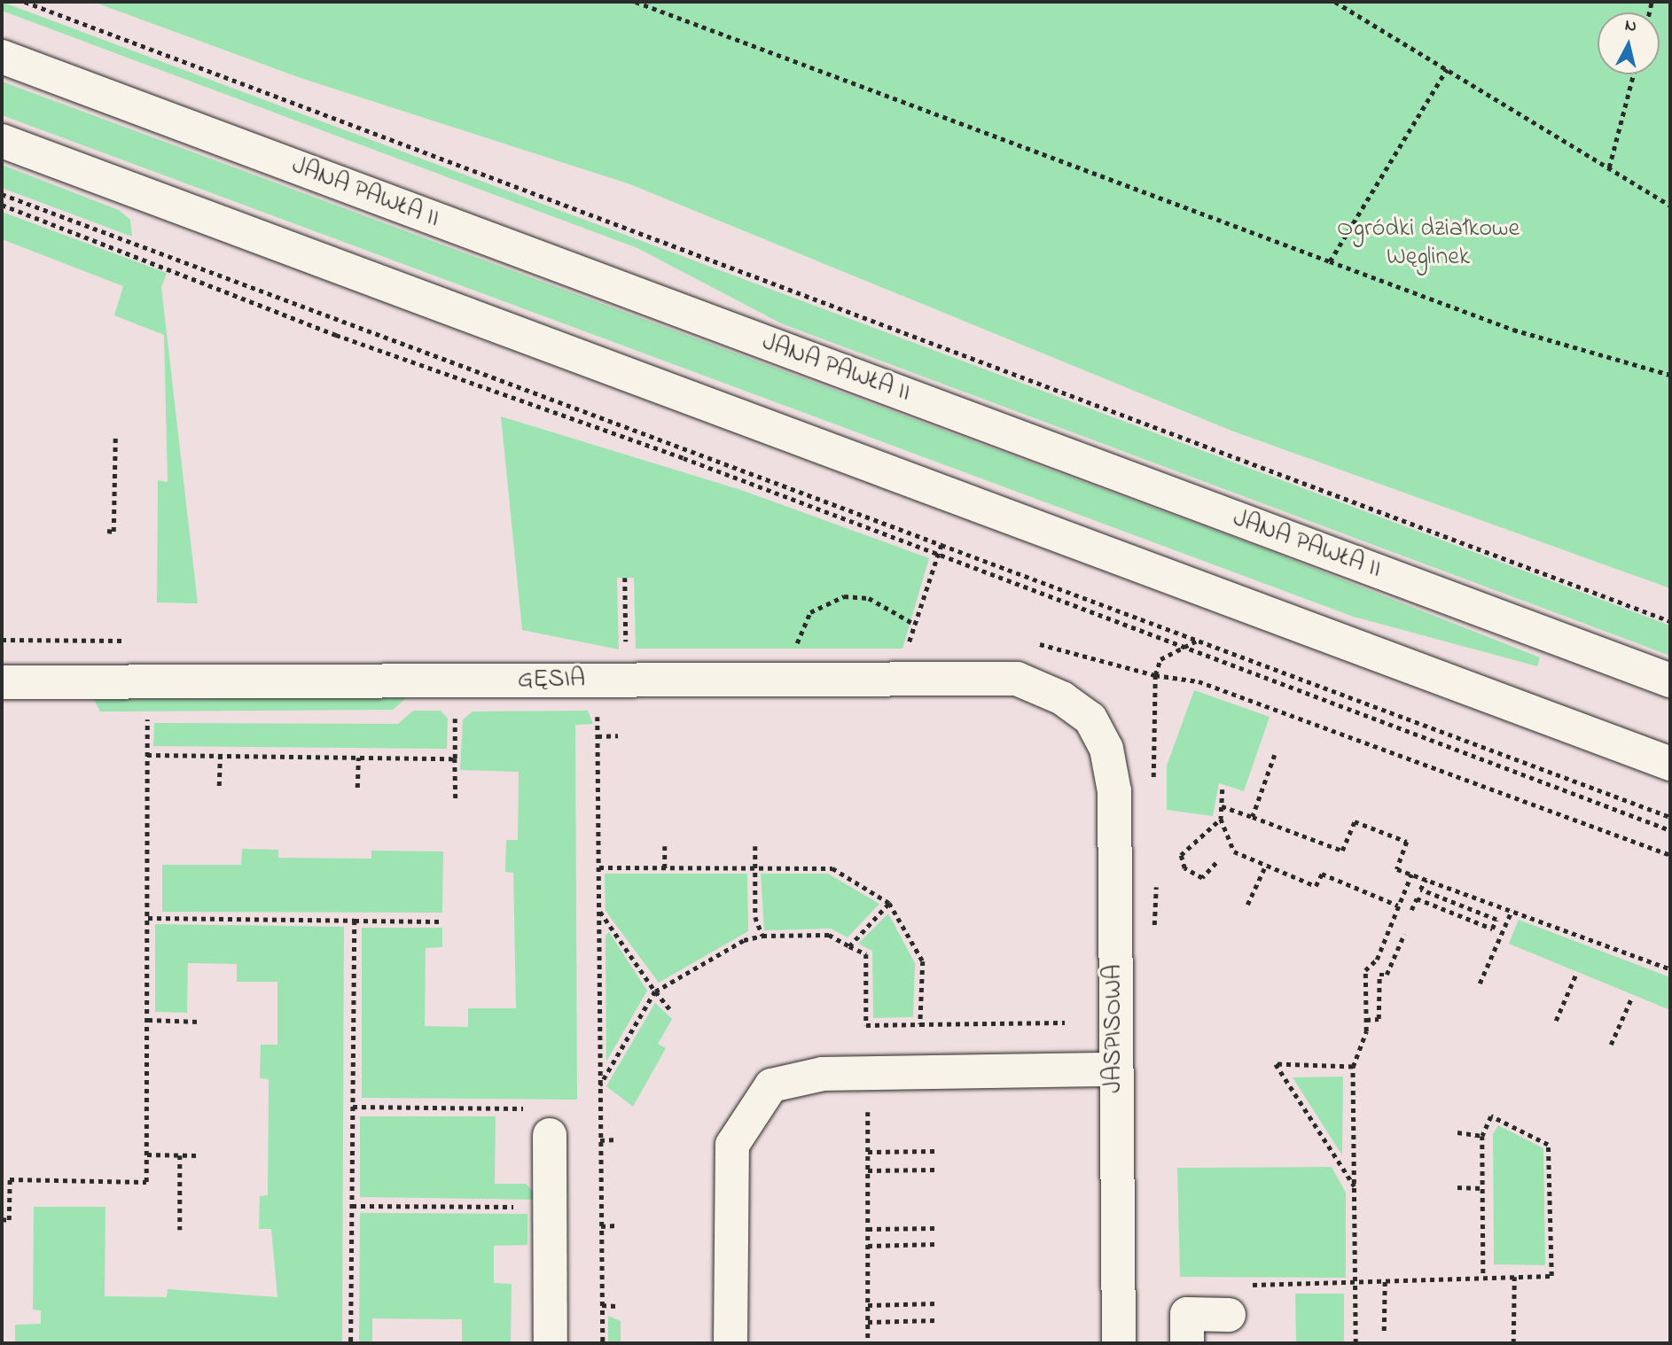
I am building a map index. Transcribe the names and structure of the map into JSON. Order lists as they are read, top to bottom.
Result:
{
  "streets": {
    "main road": ["JANA PAWŁA II", "GĘSIA", "JASPISOWA"]
  },
  "crossings": [
    ["GĘSIA", "JASPISOWA"]
  ],
  "parks": ["Ogródki działkowe Węglinek"],
  "north": "top"
}
